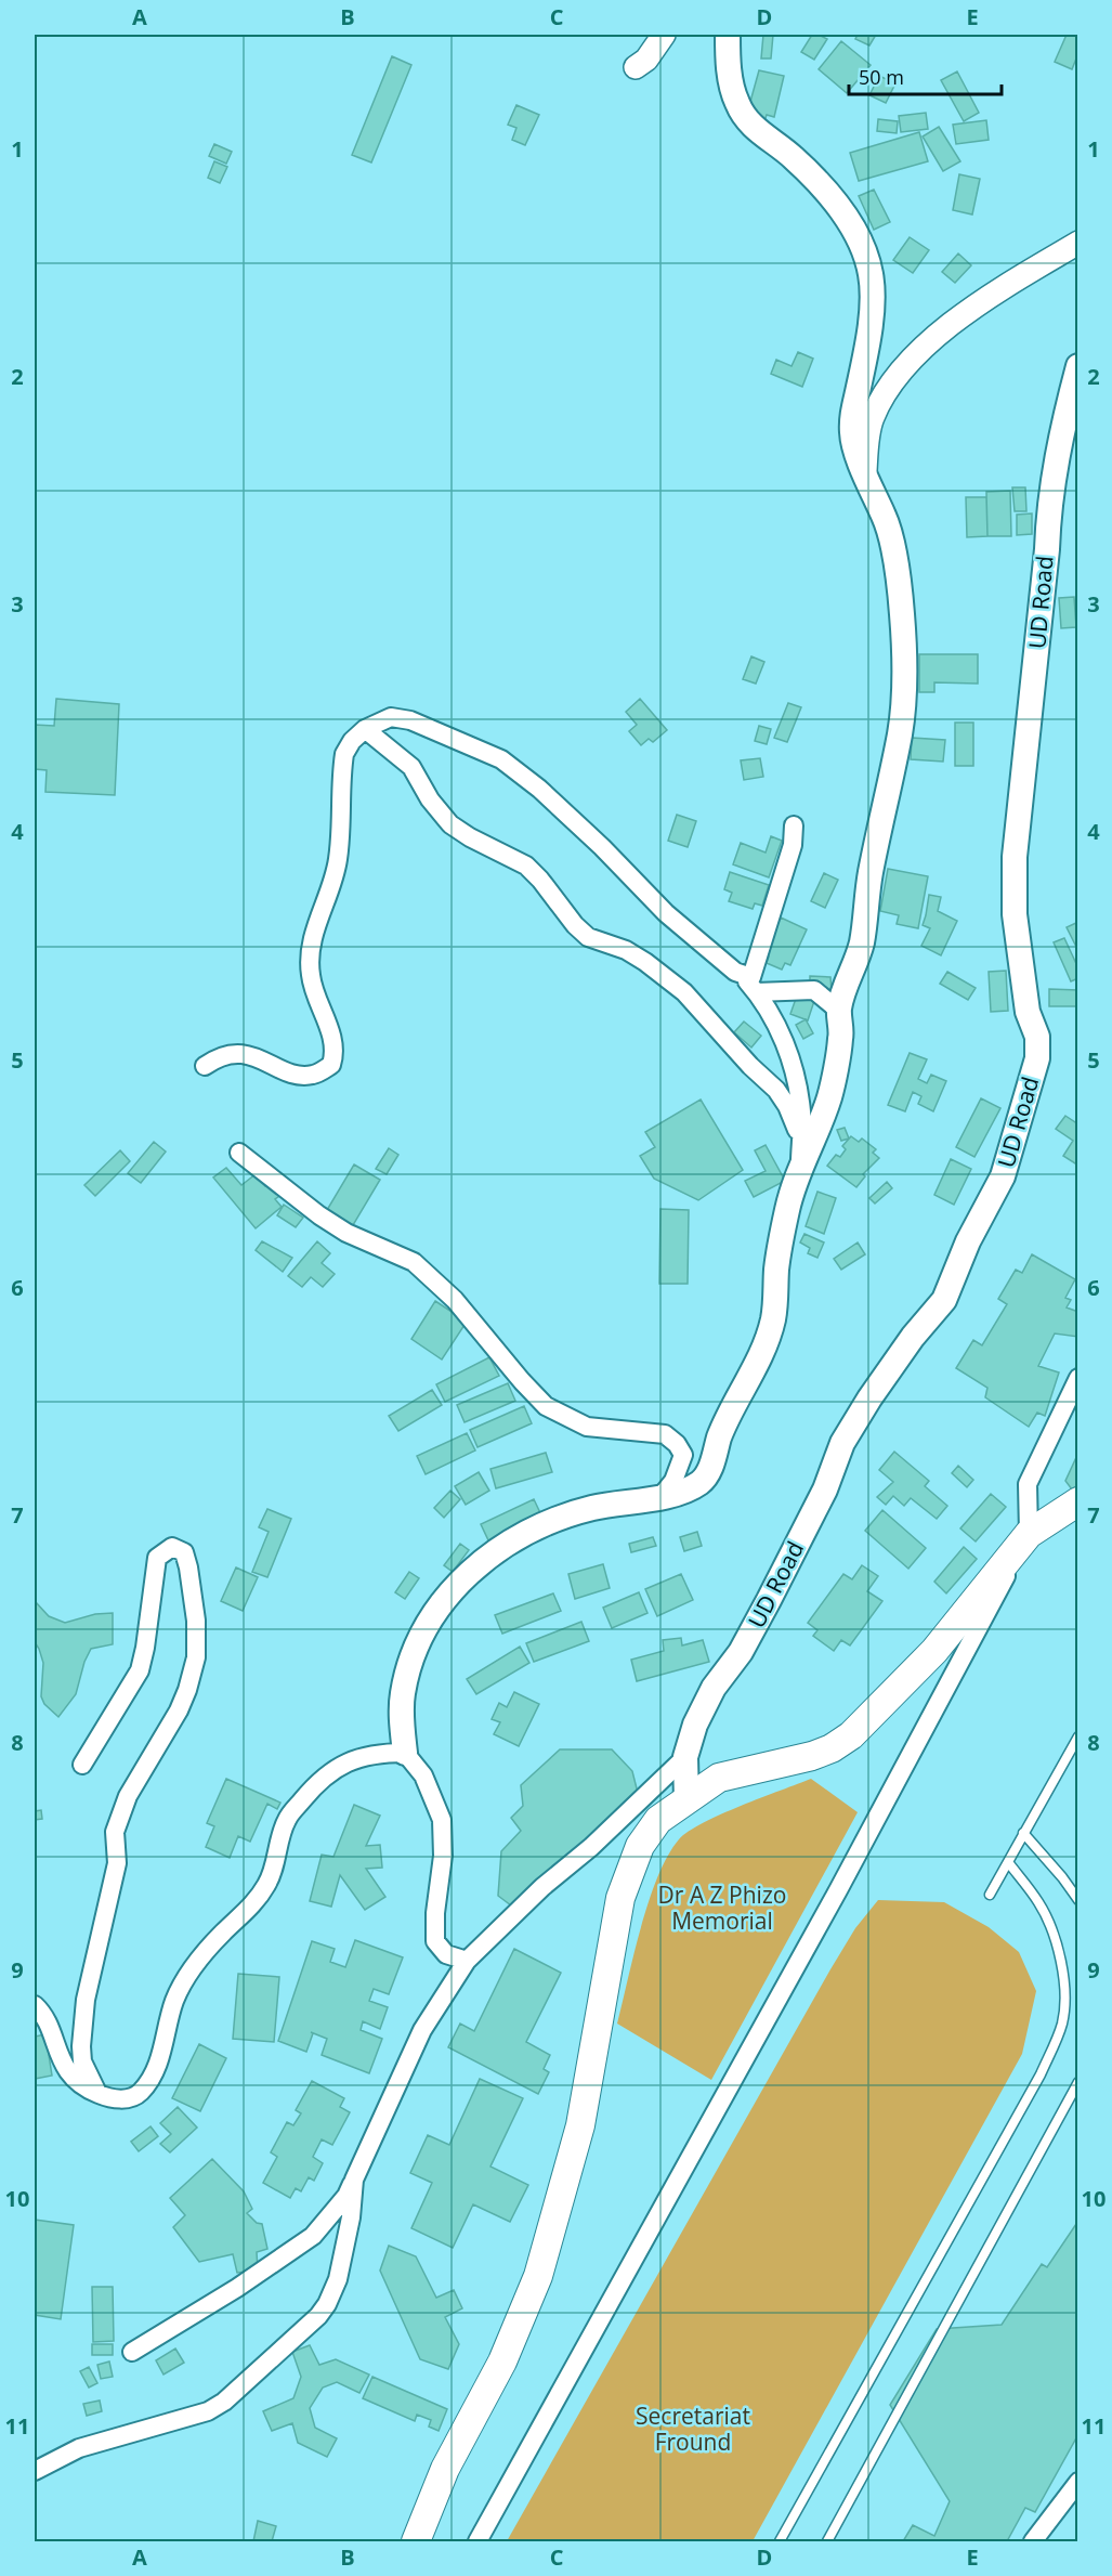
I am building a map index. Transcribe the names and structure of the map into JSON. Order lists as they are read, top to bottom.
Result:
{
  "streets": {
    "main road": ["UD Road"]
  },
  "parks": ["Dr A Z Phizo Memorial", "Secretariat Fround"],
  "scale_bar": "50 m",
  "grid": {
    "columns": [
      "A",
      "B",
      "C",
      "D",
      "E"
    ],
    "rows": [
      "1",
      "2",
      "3",
      "4",
      "5",
      "6",
      "7",
      "8",
      "9",
      "10",
      "11"
    ]
  }
}
